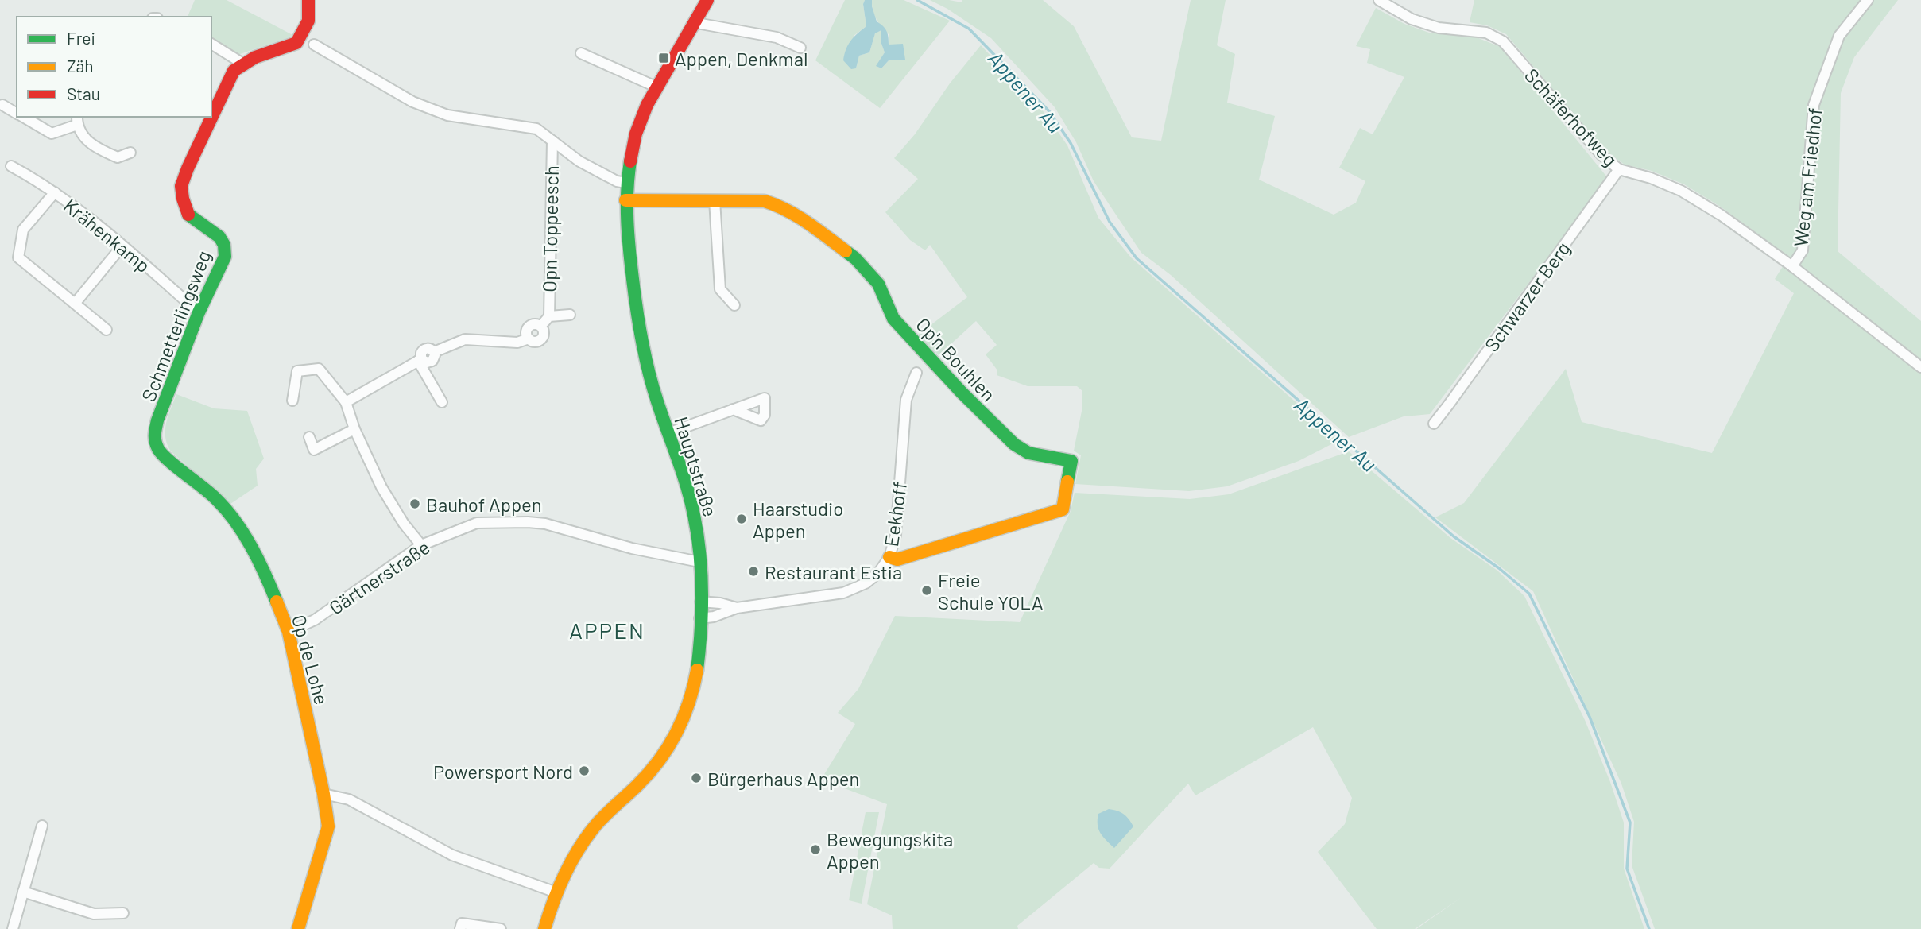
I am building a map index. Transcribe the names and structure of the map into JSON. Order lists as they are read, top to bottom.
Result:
{
  "streets": {
    "street": [
      "Schäferhofweg",
      "Weg am Friedhof",
      "Opn Toppeesch",
      "Krähenkamp",
      "Schwarzer Berg",
      "Schmetterlingsweg",
      "Op'n Bouhlen",
      "Hauptstraße",
      "Eekhoff",
      "Gärtnerstraße",
      "Op de Lohe"
    ]
  },
  "crossings": [
    ["Schäferhofweg", "Weg am Friedhof"],
    ["Schäferhofweg", "Schwarzer Berg"],
    ["Opn Toppeesch", "Hauptstraße"],
    ["Krähenkamp", "Schmetterlingsweg"],
    ["Schmetterlingsweg", "Op de Lohe"],
    ["Op'n Bouhlen", "Hauptstraße"],
    ["Op'n Bouhlen", "Eekhoff"],
    ["Hauptstraße", "Eekhoff"],
    ["Hauptstraße", "Gärtnerstraße"],
    ["Gärtnerstraße", "Op de Lohe"]
  ],
  "districts": ["APPEN"],
  "water": ["Appener Au"],
  "places": {
    "transit": ["Appen, Denkmal"],
    "other": [
      "Bauhof Appen",
      "Haarstudio Appen",
      "Restaurant Estia",
      "Freie Schule YOLA",
      "Powersport Nord",
      "Bürgerhaus Appen",
      "Bewegungskita Appen"
    ]
  },
  "legend": ["Frei", "Zäh", "Stau"]
}
